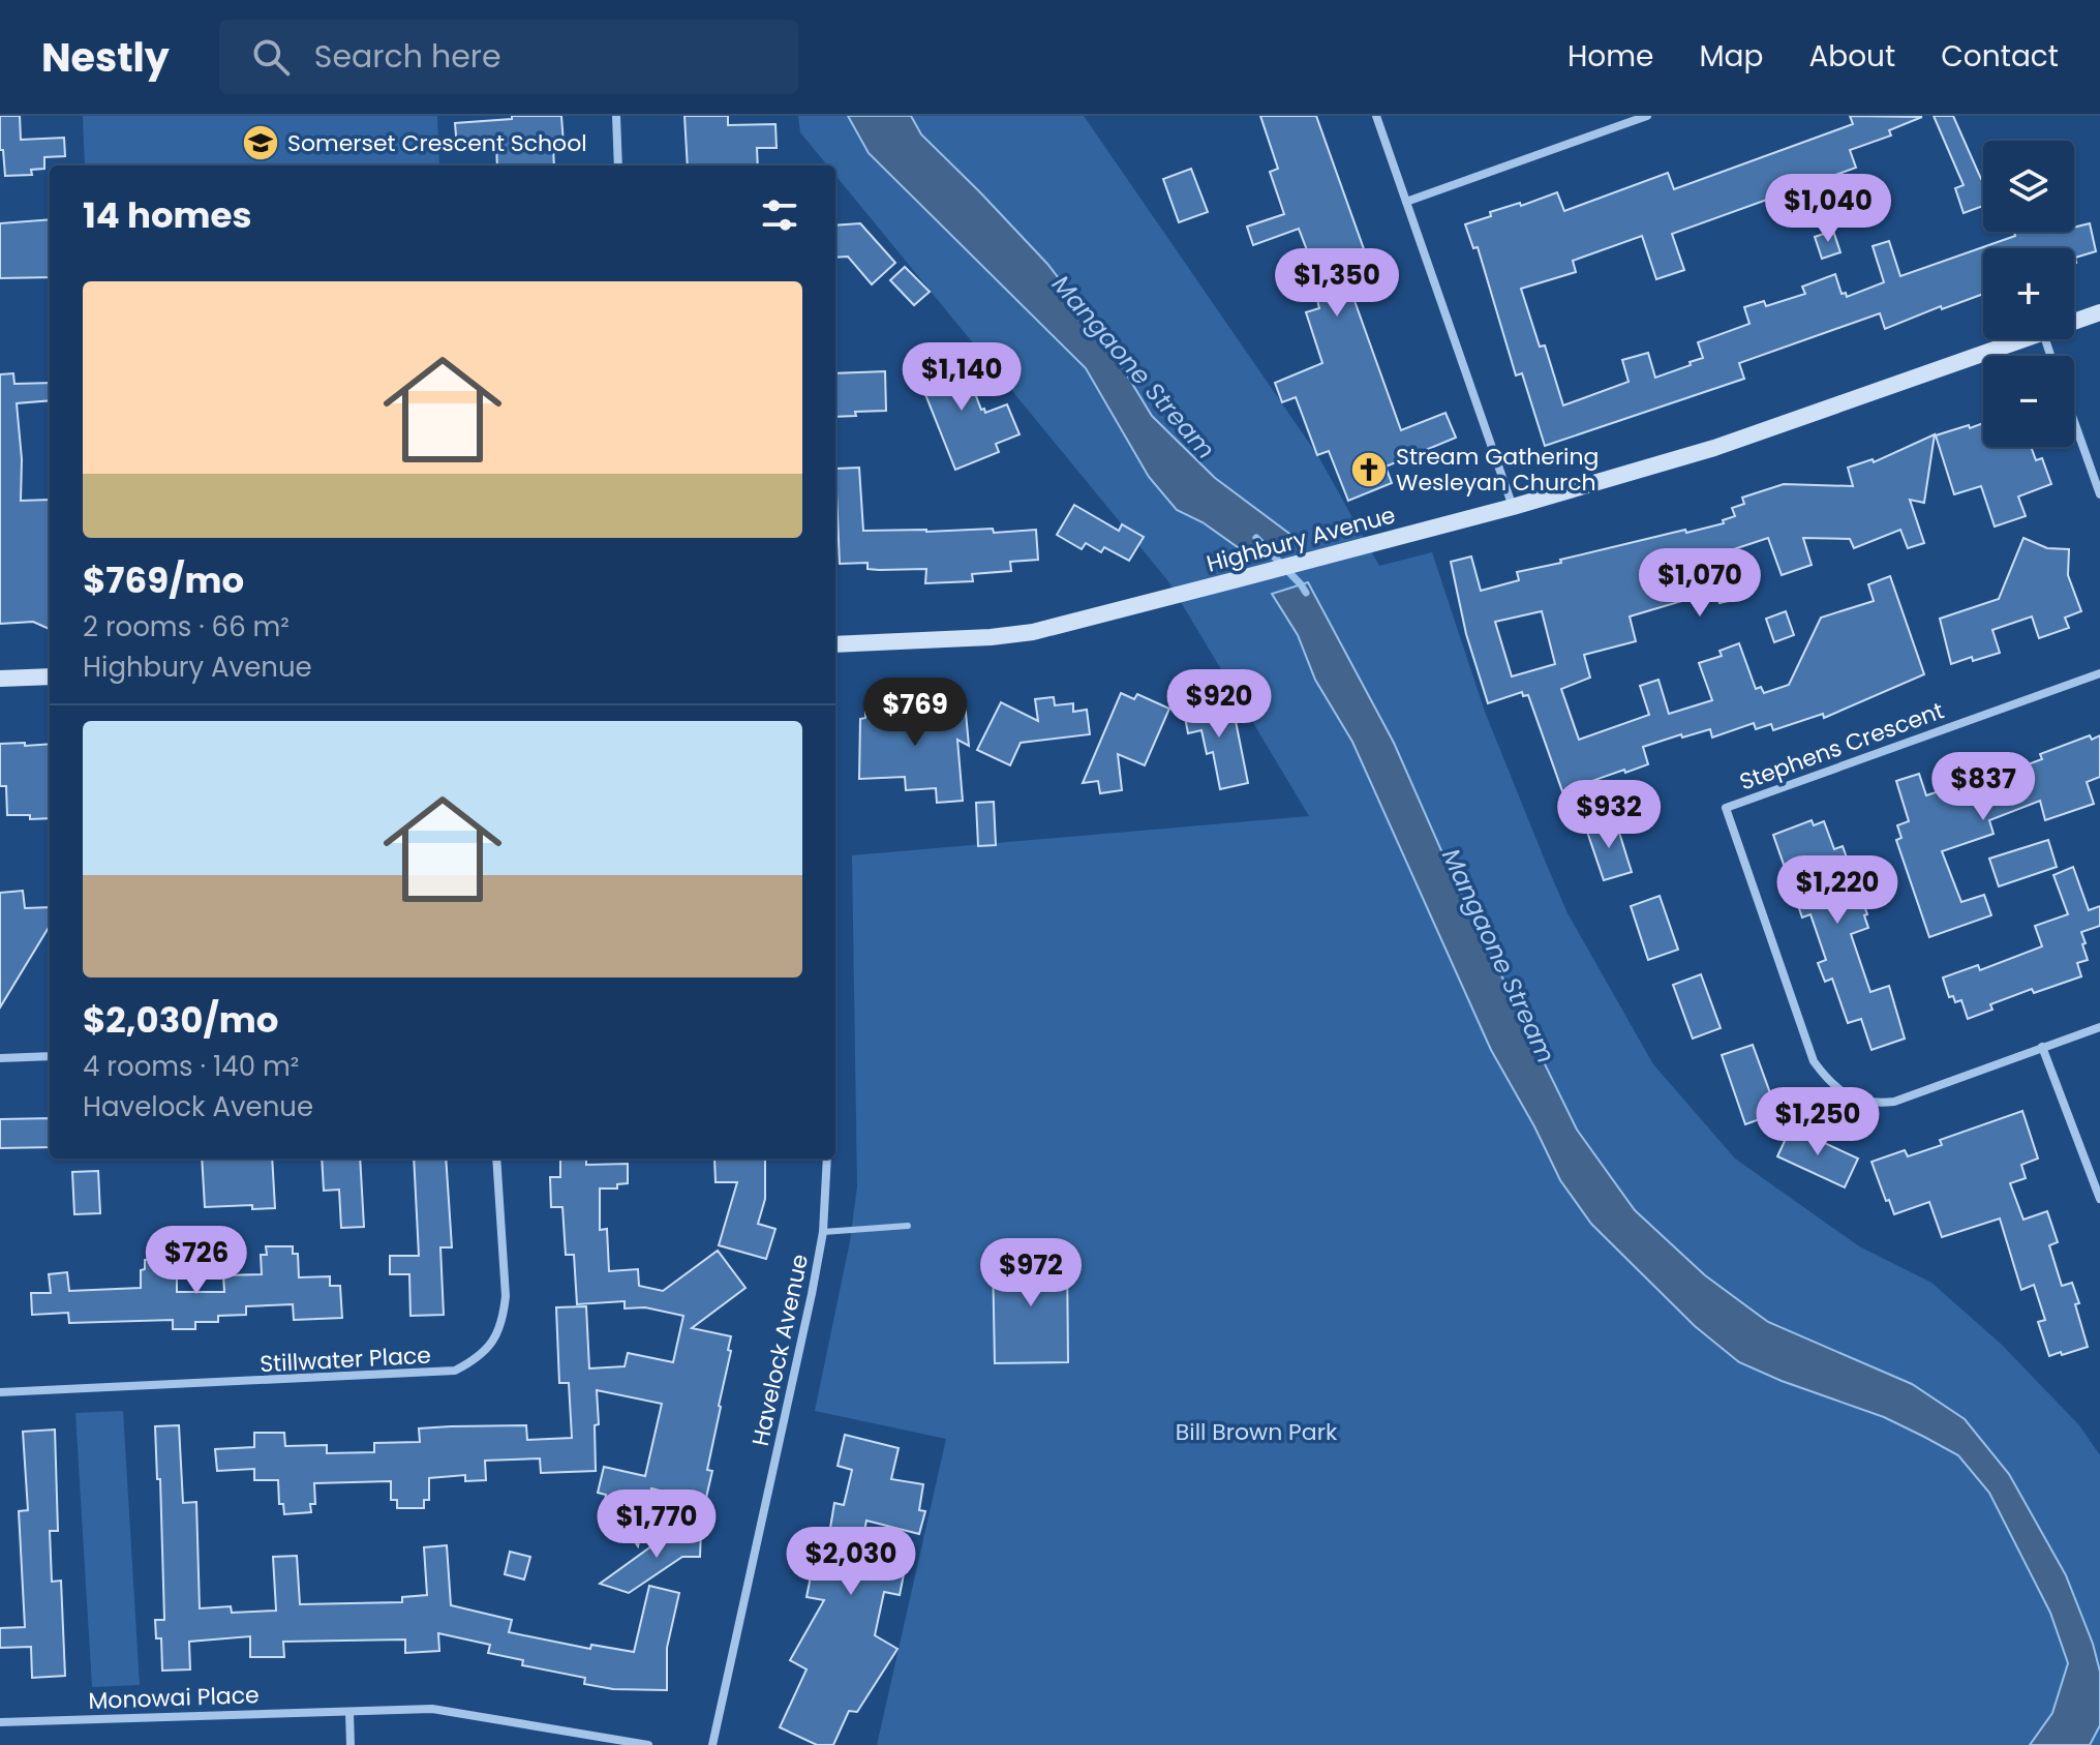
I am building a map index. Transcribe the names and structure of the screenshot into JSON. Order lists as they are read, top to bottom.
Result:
{
  "streets": {
    "street": [
      "Highbury Avenue",
      "Stephens Crescent",
      "Havelock Avenue",
      "Stillwater Place",
      "Monowai Place"
    ]
  },
  "water": ["Mangaone Stream"],
  "parks": ["Bill Brown Park"],
  "places": {
    "school or university": ["Somerset Crescent School"],
    "church": ["Stream Gathering Wesleyan Church"]
  },
  "page": {
    "header": "Nestly",
    "search": "Search here",
    "nav": [
      "Home",
      "Map",
      "About",
      "Contact"
    ],
    "map_buttons": ["+", "−"],
    "heading": "14 homes",
    "price": [
      "$1,040",
      "$1,350",
      "$1,140",
      "$1,070",
      "$920",
      "$769",
      "$837",
      "$932",
      "$1,220",
      "$1,250",
      "$726",
      "$972",
      "$1,770",
      "$2,030"
    ],
    "list": [
      {
        "name": "$769/mo",
        "note": "2 rooms · 66 m² · Highbury Avenue"
      },
      {
        "name": "$2,030/mo",
        "note": "4 rooms · 140 m² · Havelock Avenue"
      }
    ]
  }
}
